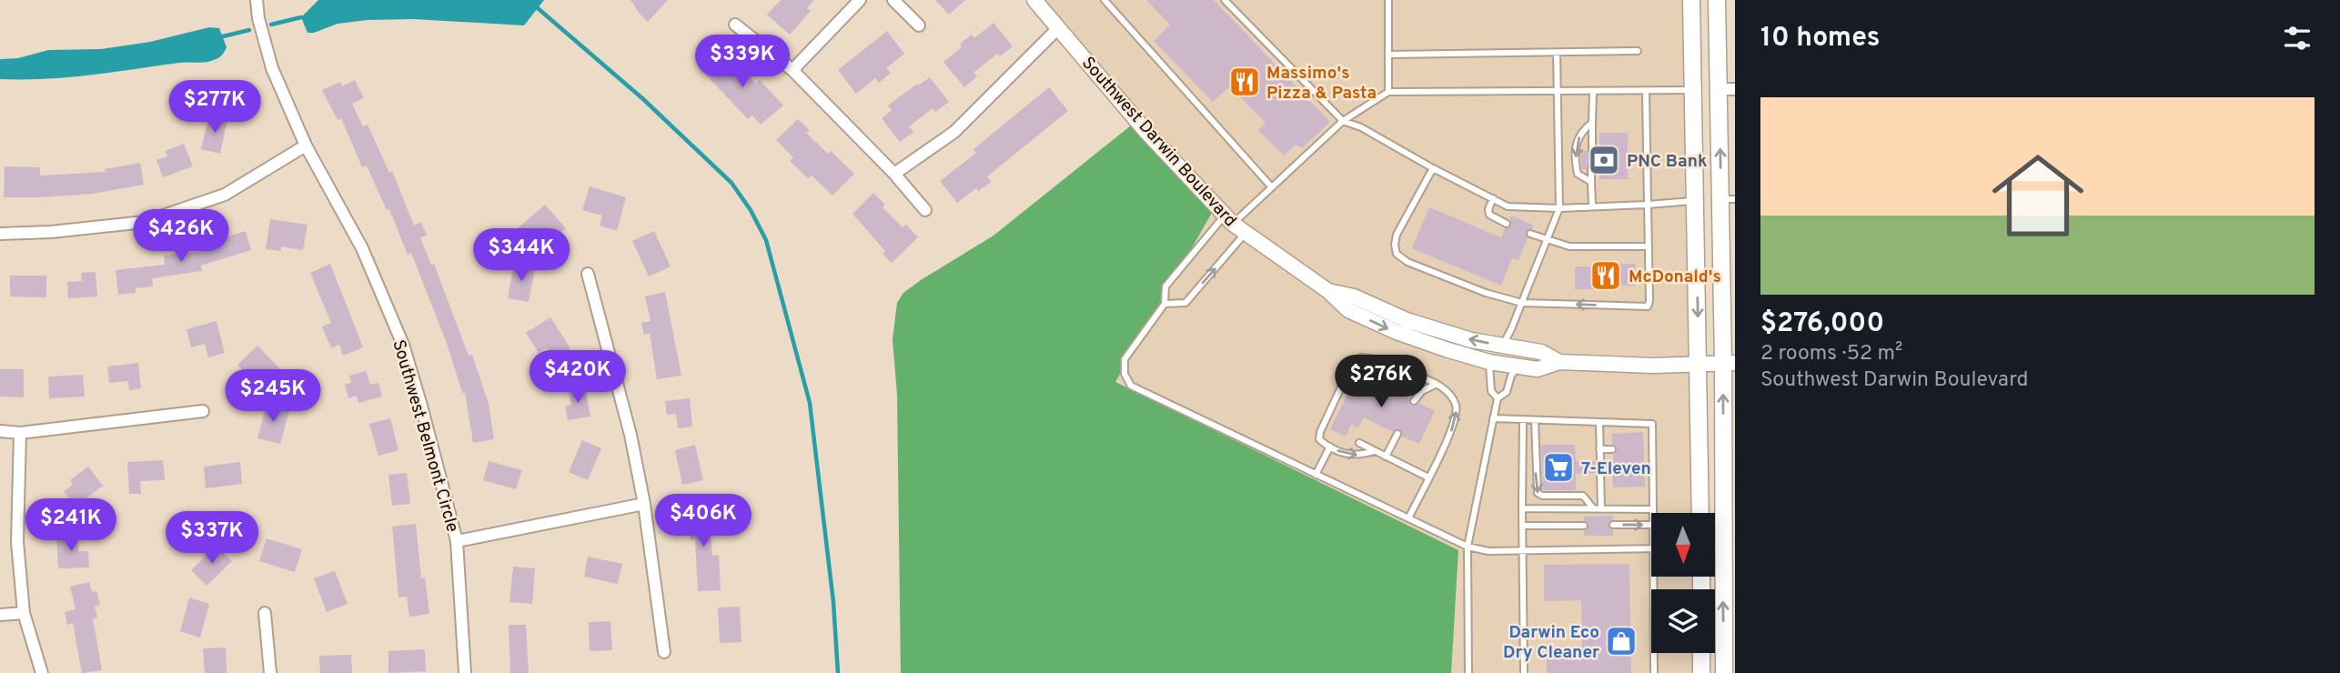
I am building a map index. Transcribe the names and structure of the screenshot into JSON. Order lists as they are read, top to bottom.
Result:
{
  "streets": {
    "street": ["Southwest Darwin Boulevard", "Southwest Belmont Circle"]
  },
  "places": {
    "restaurant": ["Massimo's Pizza & Pasta", "McDonald's"],
    "bank": ["PNC Bank"],
    "supermarket": ["7-Eleven"],
    "shop": ["Darwin Eco Dry Cleaner"]
  },
  "north": "bottom",
  "page": {
    "heading": "10 homes",
    "price": [
      "$339K",
      "$277K",
      "$426K",
      "$344K",
      "$420K",
      "$276K",
      "$245K",
      "$406K",
      "$241K",
      "$337K"
    ],
    "list": [
      {
        "name": "$276,000",
        "note": "2 rooms · 52 m² · Southwest Darwin Boulevard"
      }
    ]
  }
}
